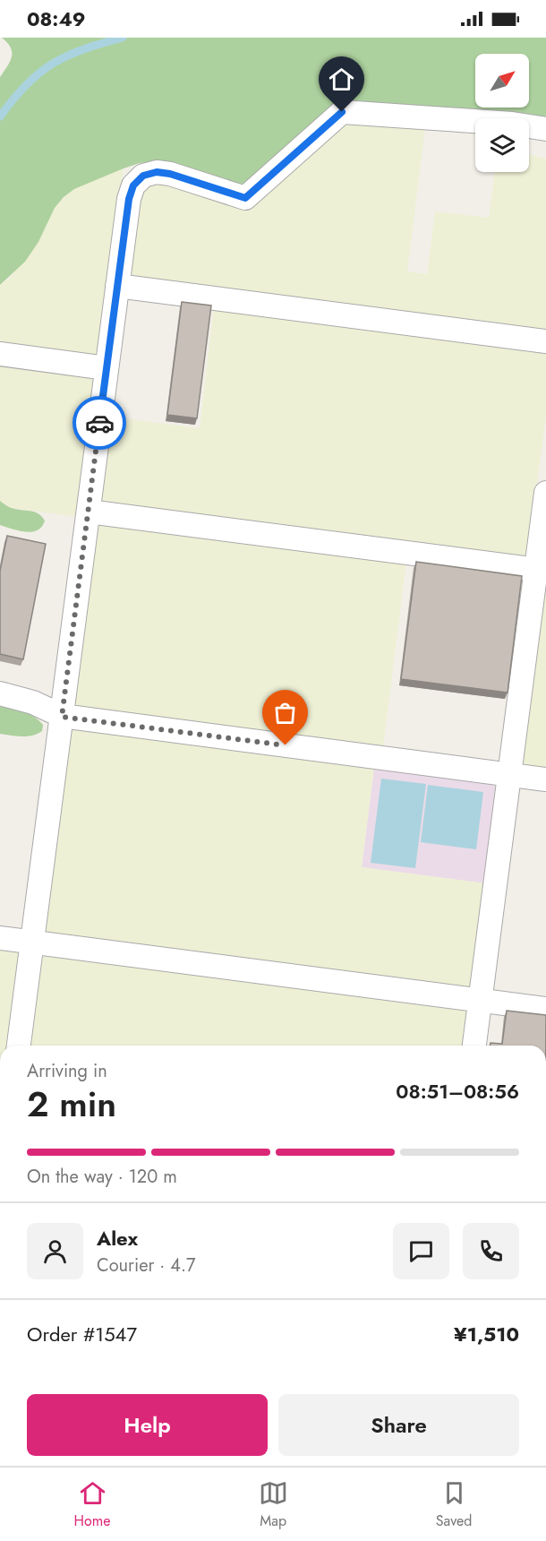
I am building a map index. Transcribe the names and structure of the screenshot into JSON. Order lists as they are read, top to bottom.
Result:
{
  "north": "top right",
  "page": {
    "status": "08:49",
    "heading": ["2 min", "Arriving in", "08:51–08:56"],
    "panel": [
      "Alex",
      "Courier · 4.7",
      "Order #1547",
      "¥1,510"
    ],
    "bar": "On the way · 120 m",
    "buttons": ["Help", "Share"],
    "tabs": ["Home", "Map", "Saved"]
  }
}
